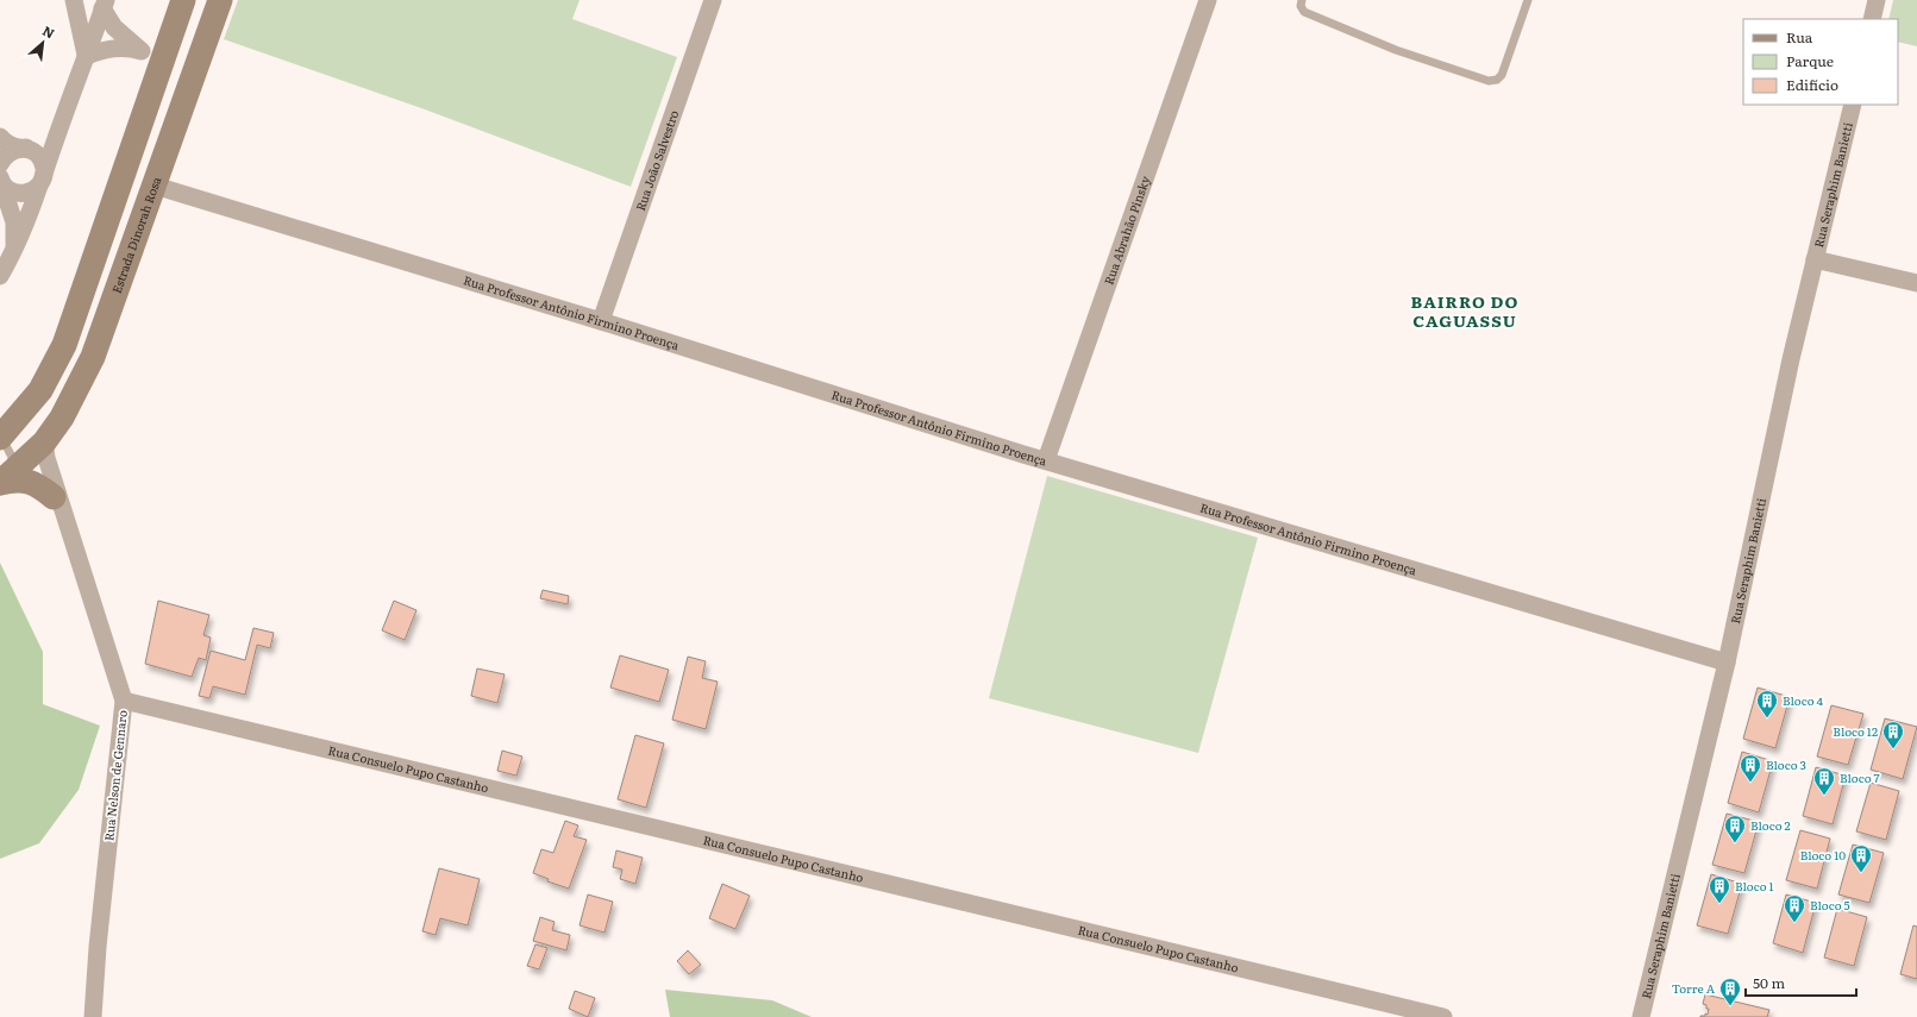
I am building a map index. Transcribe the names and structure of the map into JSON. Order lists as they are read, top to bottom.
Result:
{
  "streets": {
    "main road": ["Estrada Dinorah Rosa"],
    "street": [
      "Rua João Salvestro",
      "Rua Seraphim Banietti",
      "Rua Abrahão Pinsky",
      "Rua Professor Antônio Firmino Proença",
      "Rua Consuelo Pupo Castanho",
      "Rua Nelson de Gennaro"
    ]
  },
  "crossings": [
    ["Rua João Salvestro", "Rua Professor Antônio Firmino Proença"],
    ["Rua Seraphim Banietti", "Rua Professor Antônio Firmino Proença"],
    ["Rua Abrahão Pinsky", "Rua Professor Antônio Firmino Proença"],
    ["Estrada Dinorah Rosa", "Rua Professor Antônio Firmino Proença"],
    ["Estrada Dinorah Rosa", "Rua Nelson de Gennaro"],
    ["Rua Consuelo Pupo Castanho", "Rua Nelson de Gennaro"]
  ],
  "districts": ["BAIRRO DO CAGUASSU"],
  "places": {
    "building": [
      "Bloco 4",
      "Bloco 12",
      "Bloco 3",
      "Bloco 7",
      "Bloco 2",
      "Bloco 10",
      "Bloco 1",
      "Bloco 5",
      "Torre A"
    ]
  },
  "legend": ["Rua", "Parque", "Edifício"],
  "scale_bar": "50 m",
  "north": "top right"
}
